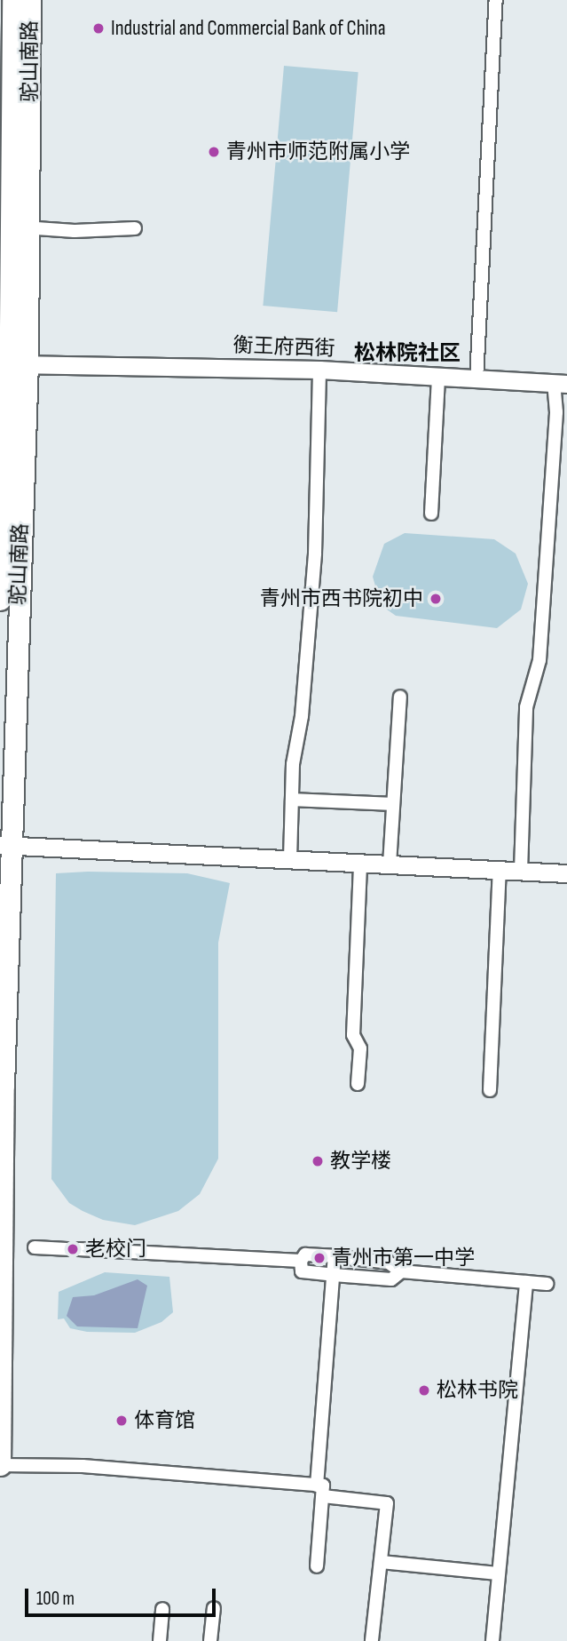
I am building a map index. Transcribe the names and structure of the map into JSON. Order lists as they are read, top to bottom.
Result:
{
  "streets": {
    "main road": ["驼山南路"],
    "street": ["衡王府西街"]
  },
  "crossings": [
    ["驼山南路", "衡王府西街"]
  ],
  "districts": ["松林院社区"],
  "places": [
    "Industrial and Commercial Bank of China",
    "青州市师范附属小学",
    "青州市西书院初中",
    "教学楼",
    "老校门",
    "青州市第一中学",
    "松林书院",
    "体育馆"
  ],
  "scale_bar": "100 m"
}
